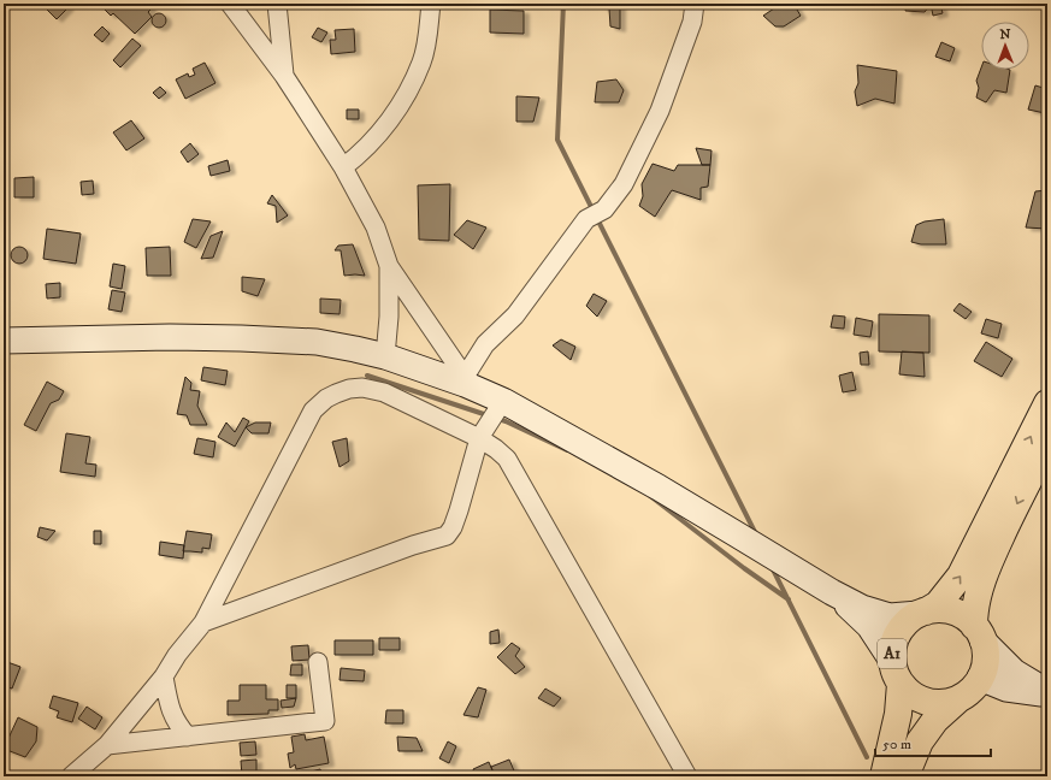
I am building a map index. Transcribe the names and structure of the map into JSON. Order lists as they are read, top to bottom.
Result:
{
  "streets": {
    "highway": ["A1"]
  },
  "scale_bar": "50 m",
  "north": "top"
}
